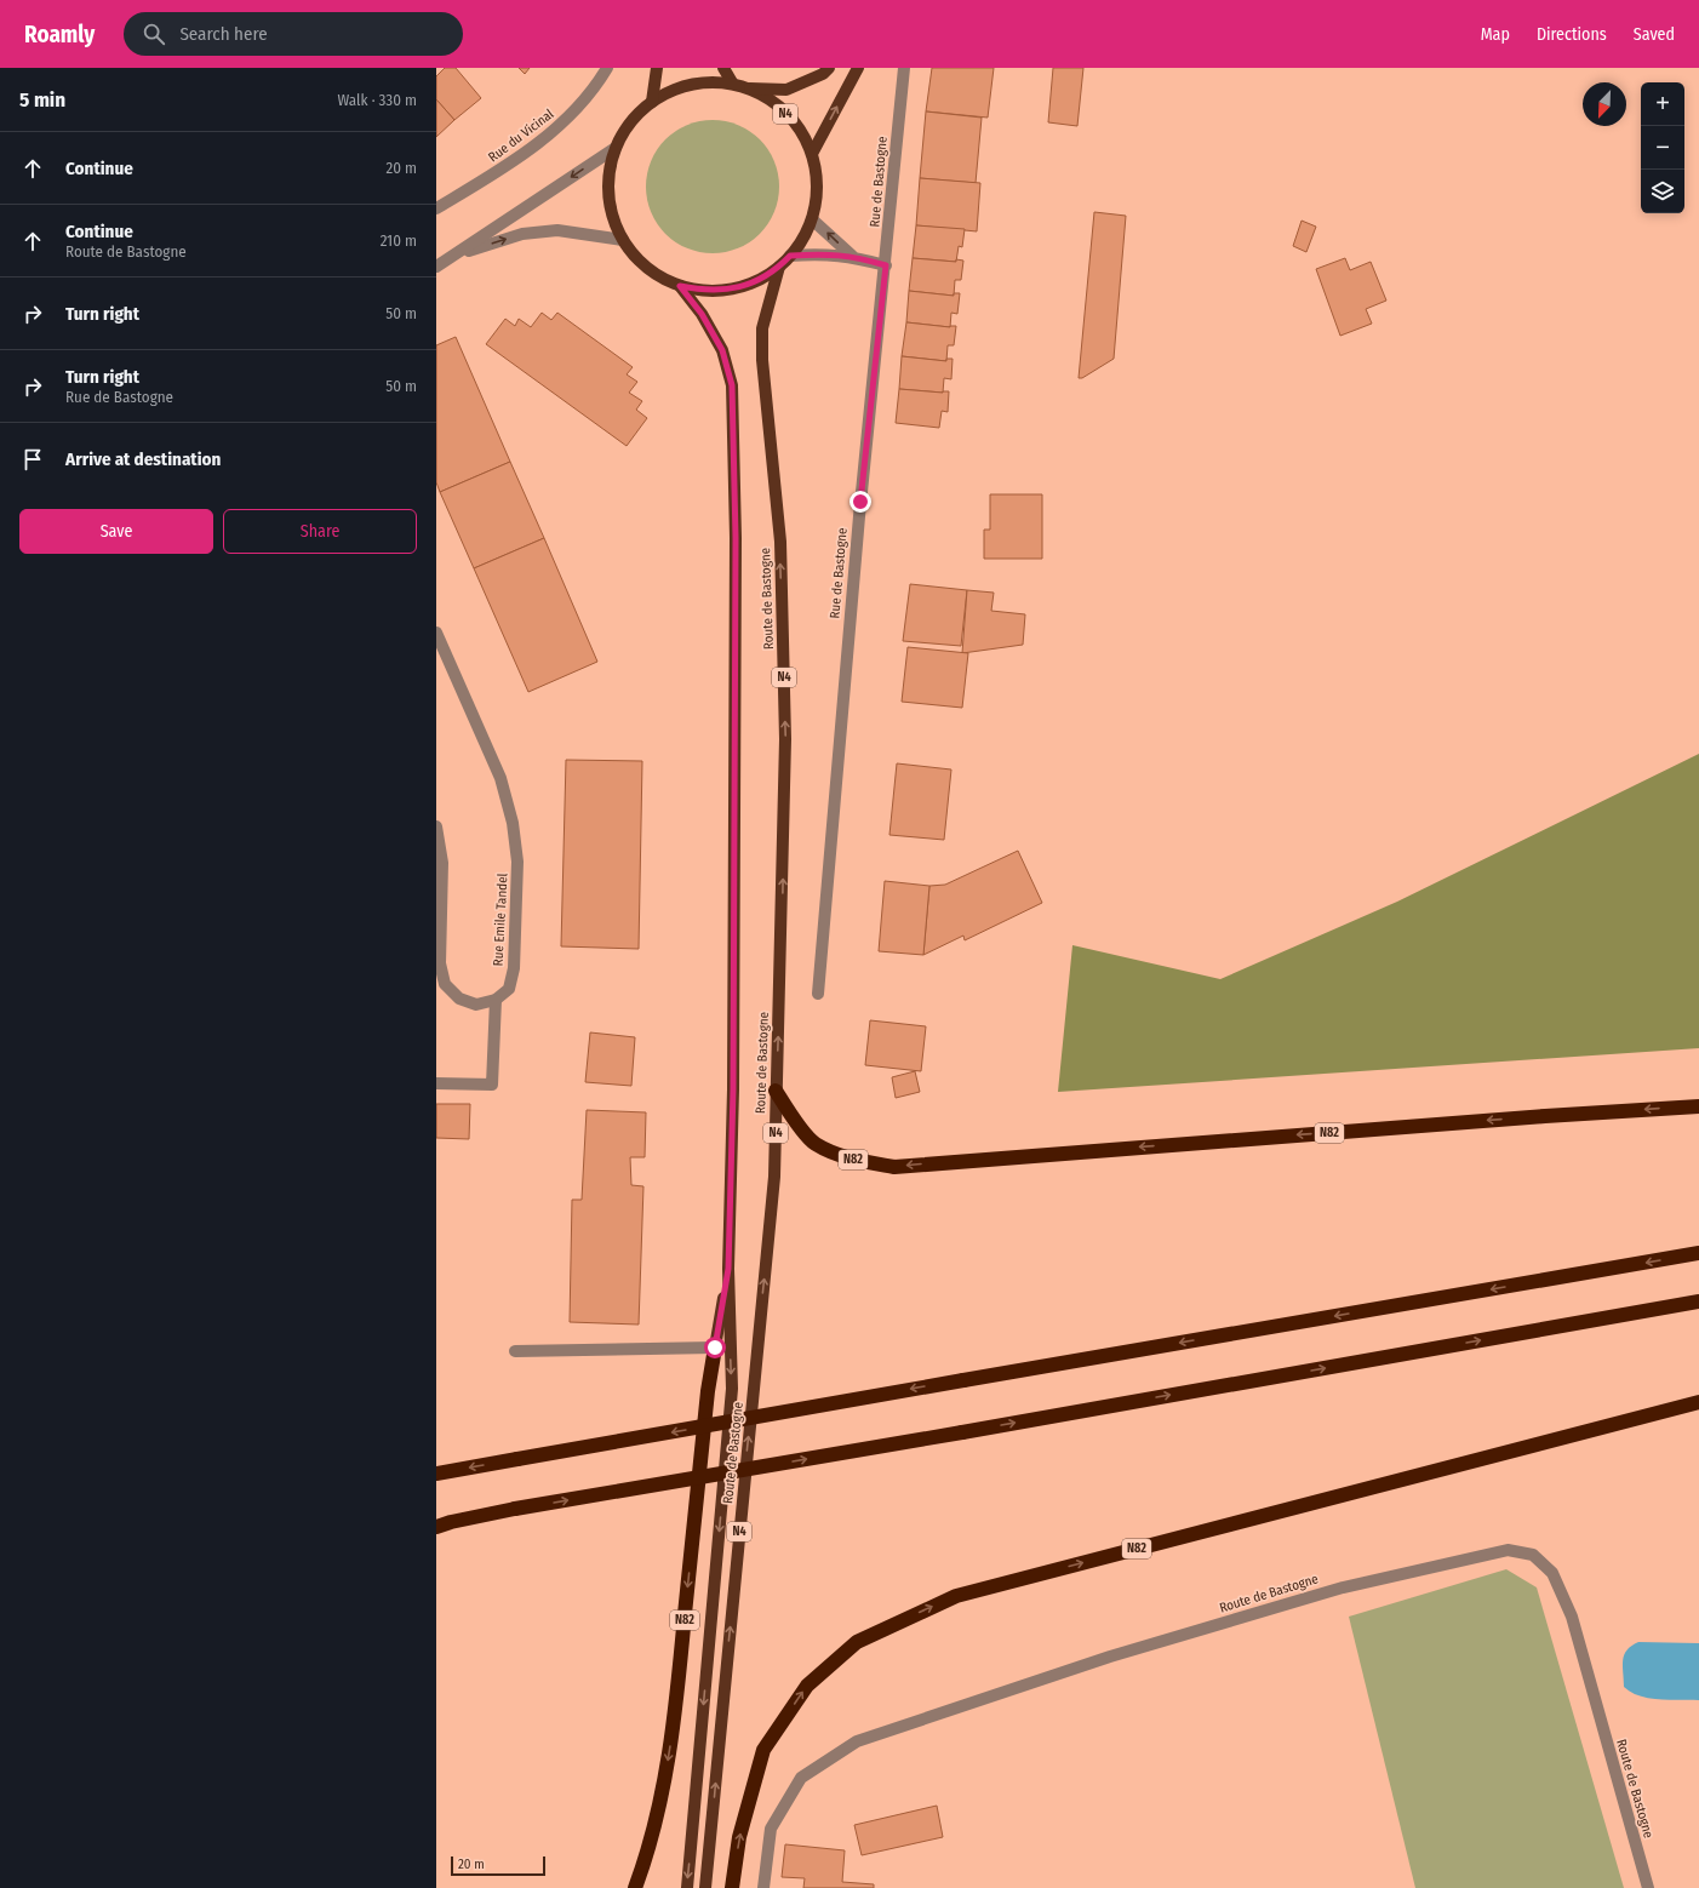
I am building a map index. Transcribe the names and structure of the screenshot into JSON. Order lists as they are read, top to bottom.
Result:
{
  "streets": {
    "highway": ["N82"],
    "main road": ["N4", "Route de Bastogne"],
    "street": ["Rue du Vicinal", "Rue de Bastogne", "Rue Emile Tandel"]
  },
  "crossings": [
    ["N4", "Route de Bastogne"],
    ["Route de Bastogne", "N82"]
  ],
  "scale_bar": "20 m",
  "north": "bottom left",
  "page": {
    "header": "Roamly",
    "search": "Search here",
    "nav": ["Map", "Directions", "Saved"],
    "heading": ["5 min", "Walk · 330 m"],
    "map_buttons": ["+", "−"],
    "list": [
      ["Continue", "20 m"],
      ["Continue", "Route de Bastogne", "210 m"],
      ["Turn right", "50 m"],
      ["Turn right", "Rue de Bastogne", "50 m"],
      "Arrive at destination"
    ],
    "buttons": ["Save", "Share"],
    "scale": "20 m"
  }
}
